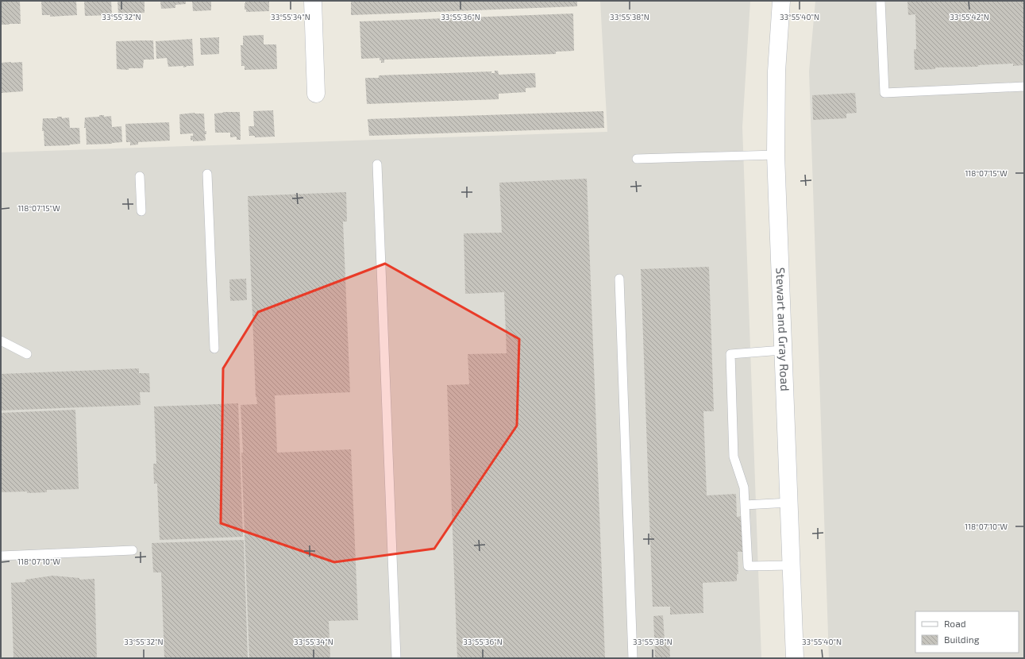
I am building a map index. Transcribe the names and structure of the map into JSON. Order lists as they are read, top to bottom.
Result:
{
  "streets": {
    "main road": ["Stewart and Gray Road"]
  },
  "legend": ["Road", "Building"],
  "coordinates": [
    "33°55'32\"N",
    "33°55'34\"N",
    "33°55'36\"N",
    "33°55'38\"N",
    "33°55'40\"N",
    "33°55'42\"N",
    "118°07'15\"W",
    "118°07'10\"W"
  ]
}
